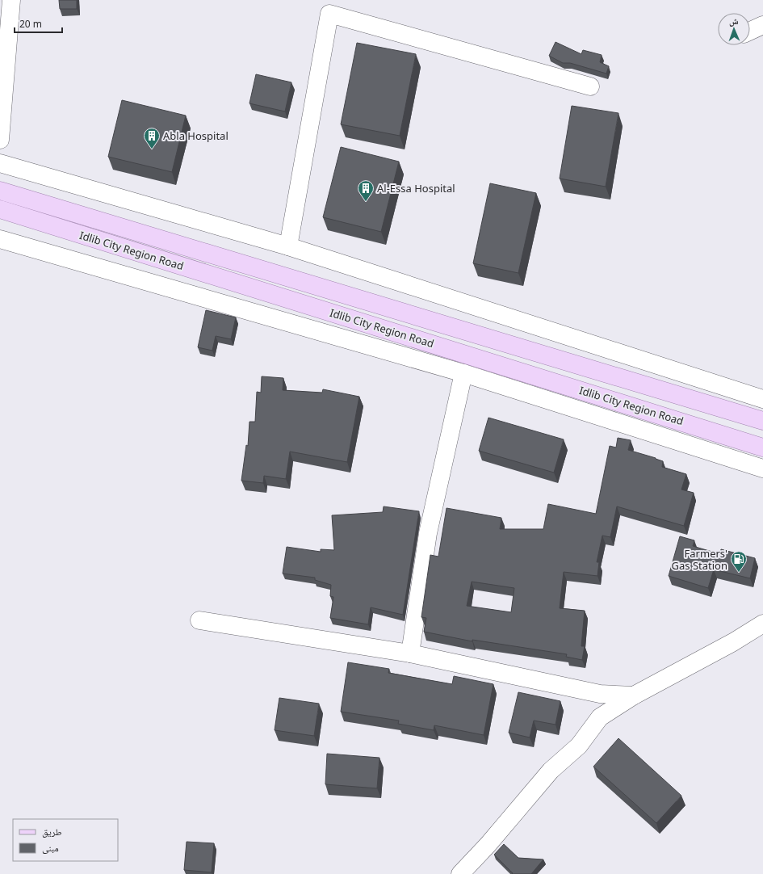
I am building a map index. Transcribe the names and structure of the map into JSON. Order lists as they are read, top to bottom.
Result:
{
  "streets": {
    "main road": ["Idlib City Region Road"]
  },
  "places": {
    "building": ["Abla Hospital", "Al-Essa Hospital"],
    "fuel station": ["Farmers' Gas Station"]
  },
  "legend": ["طريق", "مبنى"],
  "scale_bar": "20 m",
  "north": "top"
}
